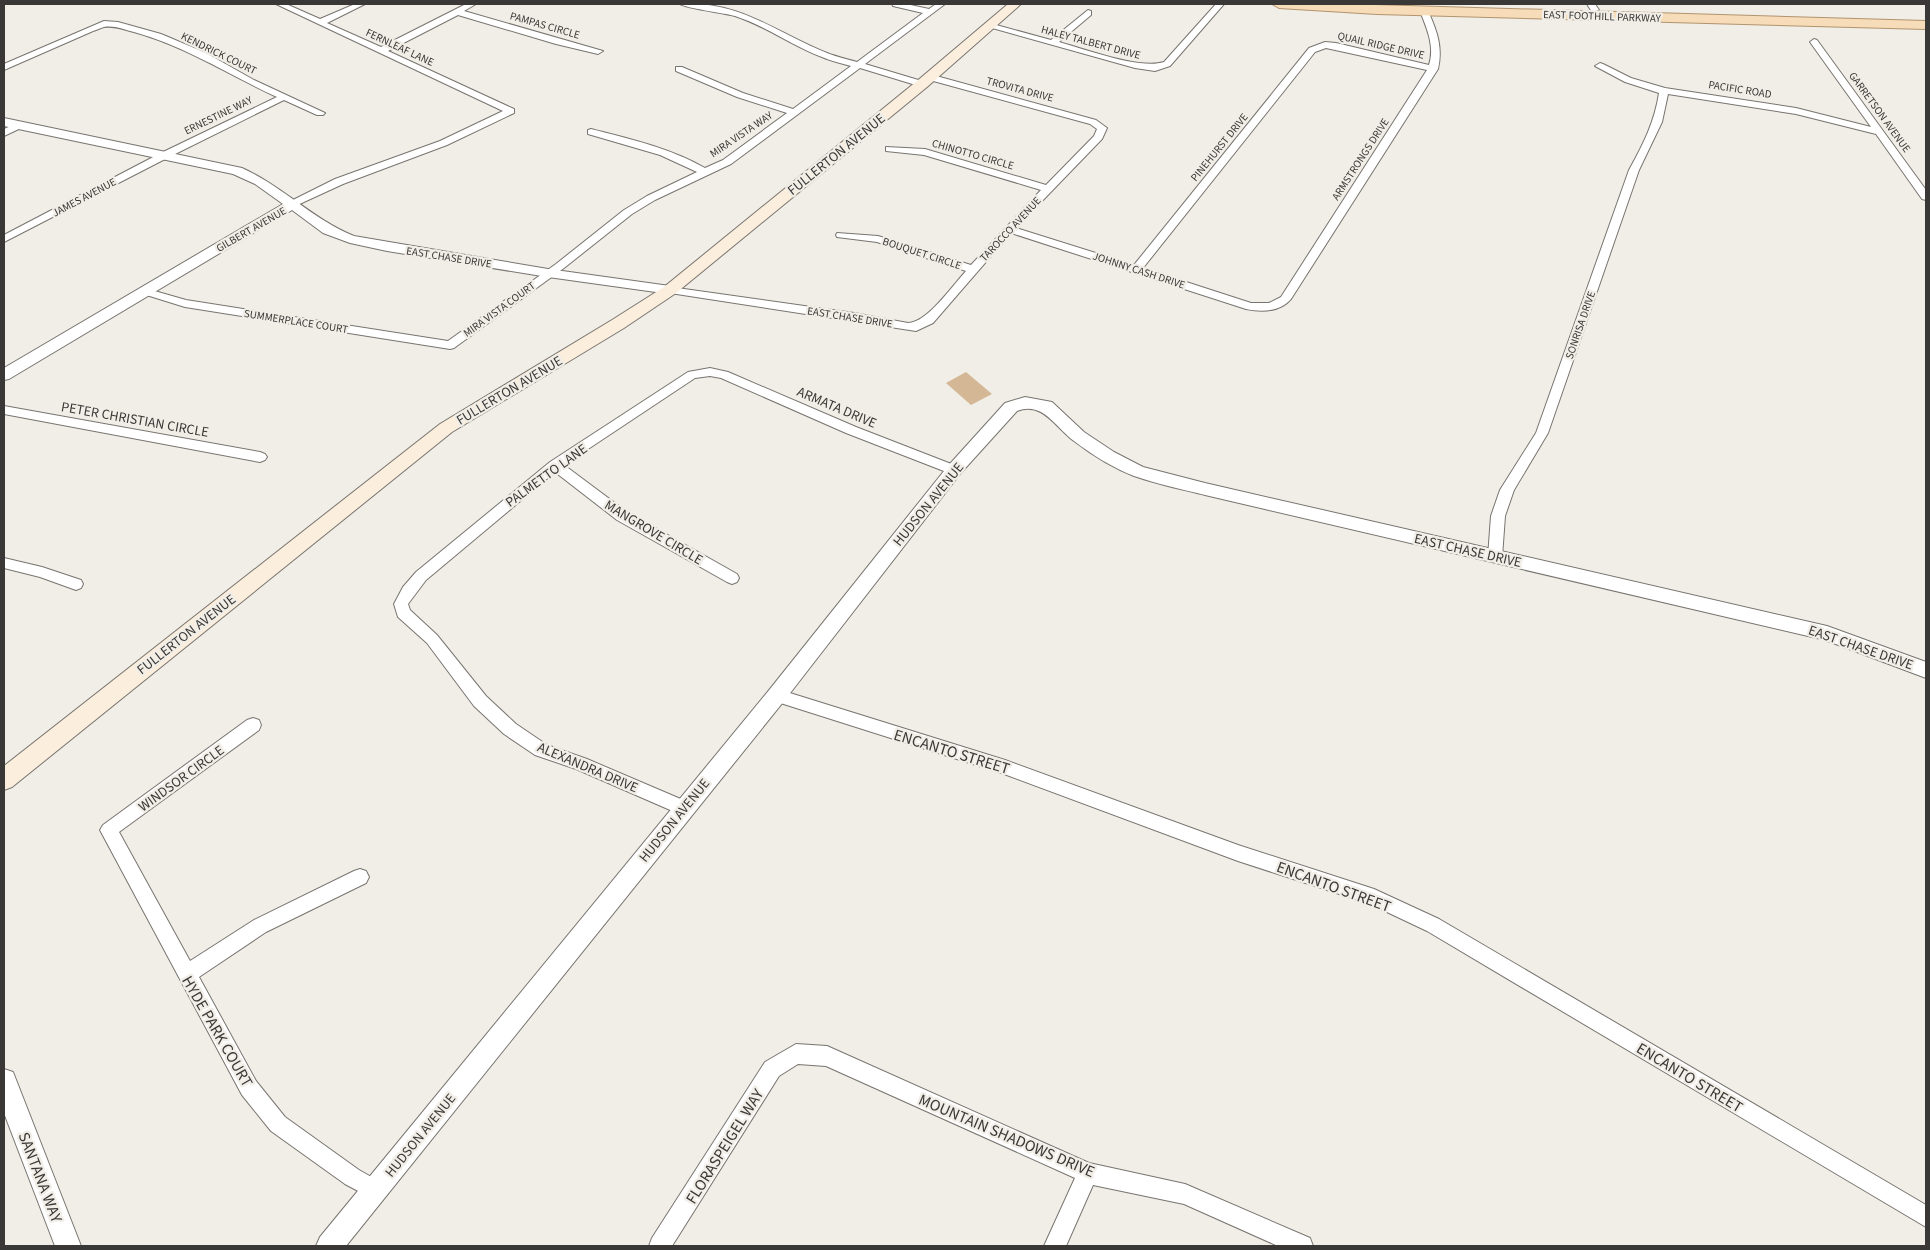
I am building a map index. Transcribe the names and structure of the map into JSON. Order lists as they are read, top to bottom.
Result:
{
  "streets": {
    "main road": ["EAST FOOTHILL PARKWAY", "FULLERTON AVENUE"],
    "street": [
      "PAMPAS CIRCLE",
      "HALEY TALBERT DRIVE",
      "QUAIL RIDGE DRIVE",
      "FERNLEAF LANE",
      "KENDRICK COURT",
      "TROVITA DRIVE",
      "PACIFIC ROAD",
      "GARRETSON AVENUE",
      "ERNESTINE WAY",
      "MIRA VISTA WAY",
      "PINEHURST DRIVE",
      "CHINOTTO CIRCLE",
      "ARMSTRONGS DRIVE",
      "JAMES AVENUE",
      "GILBERT AVENUE",
      "TAROCCO AVENUE",
      "BOUQUET CIRCLE",
      "EAST CHASE DRIVE",
      "JOHNNY CASH DRIVE",
      "MIRA VISTA COURT",
      "SUMMERPLACE COURT",
      "SONRISA DRIVE",
      "ARMATA DRIVE",
      "PETER CHRISTIAN CIRCLE",
      "PALMETTO LANE",
      "HUDSON AVENUE",
      "MANGROVE CIRCLE",
      "ENCANTO STREET",
      "ALEXANDRA DRIVE",
      "WINDSOR CIRCLE",
      "HYDE PARK COURT",
      "MOUNTAIN SHADOWS DRIVE",
      "FLORASPEIGEL WAY",
      "SANTANA WAY"
    ]
  },
  "crossings": [
    ["EAST FOOTHILL PARKWAY", "ARMSTRONGS DRIVE"],
    ["HALEY TALBERT DRIVE", "FULLERTON AVENUE"],
    ["QUAIL RIDGE DRIVE", "PINEHURST DRIVE"],
    ["QUAIL RIDGE DRIVE", "ARMSTRONGS DRIVE"],
    ["FERNLEAF LANE", "GILBERT AVENUE"],
    ["KENDRICK COURT", "ERNESTINE WAY"],
    ["TROVITA DRIVE", "MIRA VISTA WAY"],
    ["TROVITA DRIVE", "FULLERTON AVENUE"],
    ["TROVITA DRIVE", "TAROCCO AVENUE"],
    ["PACIFIC ROAD", "GARRETSON AVENUE"],
    ["PACIFIC ROAD", "SONRISA DRIVE"],
    ["ERNESTINE WAY", "JAMES AVENUE"],
    ["ERNESTINE WAY", "EAST CHASE DRIVE"],
    ["MIRA VISTA WAY", "EAST CHASE DRIVE"],
    ["MIRA VISTA WAY", "MIRA VISTA COURT"],
    ["PINEHURST DRIVE", "JOHNNY CASH DRIVE"],
    ["FULLERTON AVENUE", "EAST CHASE DRIVE"],
    ["CHINOTTO CIRCLE", "TAROCCO AVENUE"],
    ["ARMSTRONGS DRIVE", "JOHNNY CASH DRIVE"],
    ["JAMES AVENUE", "EAST CHASE DRIVE"],
    ["GILBERT AVENUE", "EAST CHASE DRIVE"],
    ["GILBERT AVENUE", "SUMMERPLACE COURT"],
    ["TAROCCO AVENUE", "BOUQUET CIRCLE"],
    ["TAROCCO AVENUE", "EAST CHASE DRIVE"],
    ["TAROCCO AVENUE", "JOHNNY CASH DRIVE"],
    ["EAST CHASE DRIVE", "MIRA VISTA COURT"],
    ["EAST CHASE DRIVE", "SONRISA DRIVE"],
    ["EAST CHASE DRIVE", "HUDSON AVENUE"],
    ["MIRA VISTA COURT", "SUMMERPLACE COURT"],
    ["ARMATA DRIVE", "PALMETTO LANE"],
    ["ARMATA DRIVE", "HUDSON AVENUE"],
    ["PALMETTO LANE", "MANGROVE CIRCLE"],
    ["PALMETTO LANE", "ALEXANDRA DRIVE"],
    ["HUDSON AVENUE", "ENCANTO STREET"],
    ["HUDSON AVENUE", "ALEXANDRA DRIVE"],
    ["HUDSON AVENUE", "HYDE PARK COURT"],
    ["WINDSOR CIRCLE", "HYDE PARK COURT"],
    ["MOUNTAIN SHADOWS DRIVE", "FLORASPEIGEL WAY"]
  ]
}
